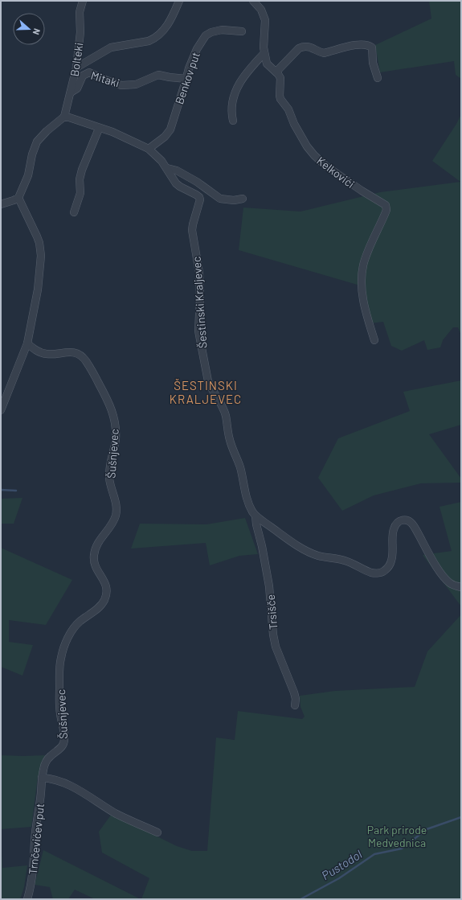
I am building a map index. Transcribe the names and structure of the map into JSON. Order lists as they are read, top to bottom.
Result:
{
  "streets": {
    "street": [
      "Bolteki",
      "Benkov put",
      "Mitaki",
      "Kelkovići",
      "Šestinski Kraljevec",
      "Šušnjevec",
      "Trsišče",
      "Trnčevićev put"
    ]
  },
  "crossings": [
    ["Bolteki", "Mitaki"],
    ["Bolteki", "Šestinski Kraljevec"],
    ["Benkov put", "Mitaki"],
    ["Benkov put", "Šestinski Kraljevec"],
    ["Šestinski Kraljevec", "Trsišče"],
    ["Šušnjevec", "Trnčevićev put"]
  ],
  "districts": ["ŠESTINSKI KRALJEVEC"],
  "water": ["Pustodol"],
  "parks": ["Park prirode Medvednica"],
  "north": "right"
}
